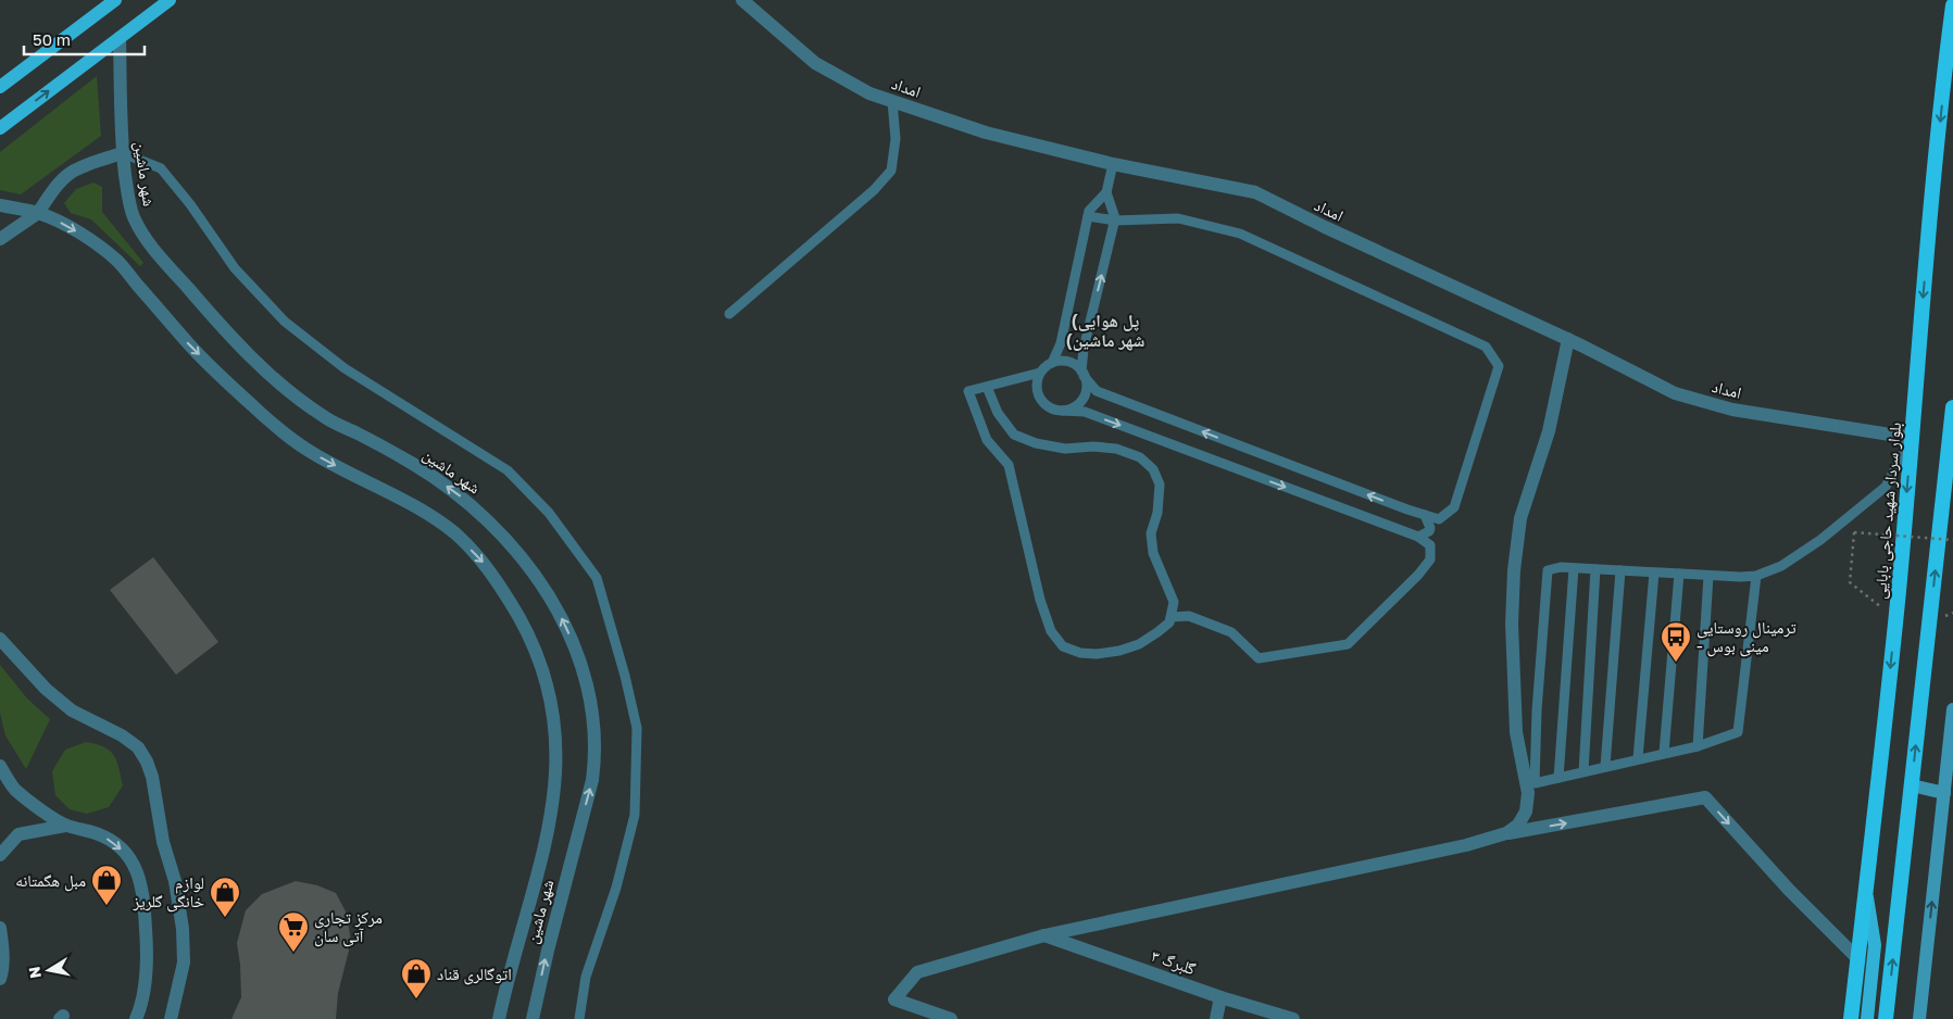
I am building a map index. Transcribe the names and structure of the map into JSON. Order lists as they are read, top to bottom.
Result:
{
  "streets": {
    "highway": ["بلوار سردار شهید حاجی بابایی"],
    "street": ["امداد", "شهر ماشین", "گلبرگ ۳"]
  },
  "crossings": [
    ["امداد", "بلوار سردار شهید حاجی بابایی"]
  ],
  "districts": ["(پل هوایی (شهر ماشین"],
  "places": {
    "bus stop": ["ترمینال روستایی - مینی بوس"],
    "shop": ["مبل هگمتانه", "لوازم خانگی گلریز", "اتوگالری قناد"],
    "supermarket": ["مرکز تجاری آتی سان"]
  },
  "scale_bar": "50 m",
  "north": "left"
}
